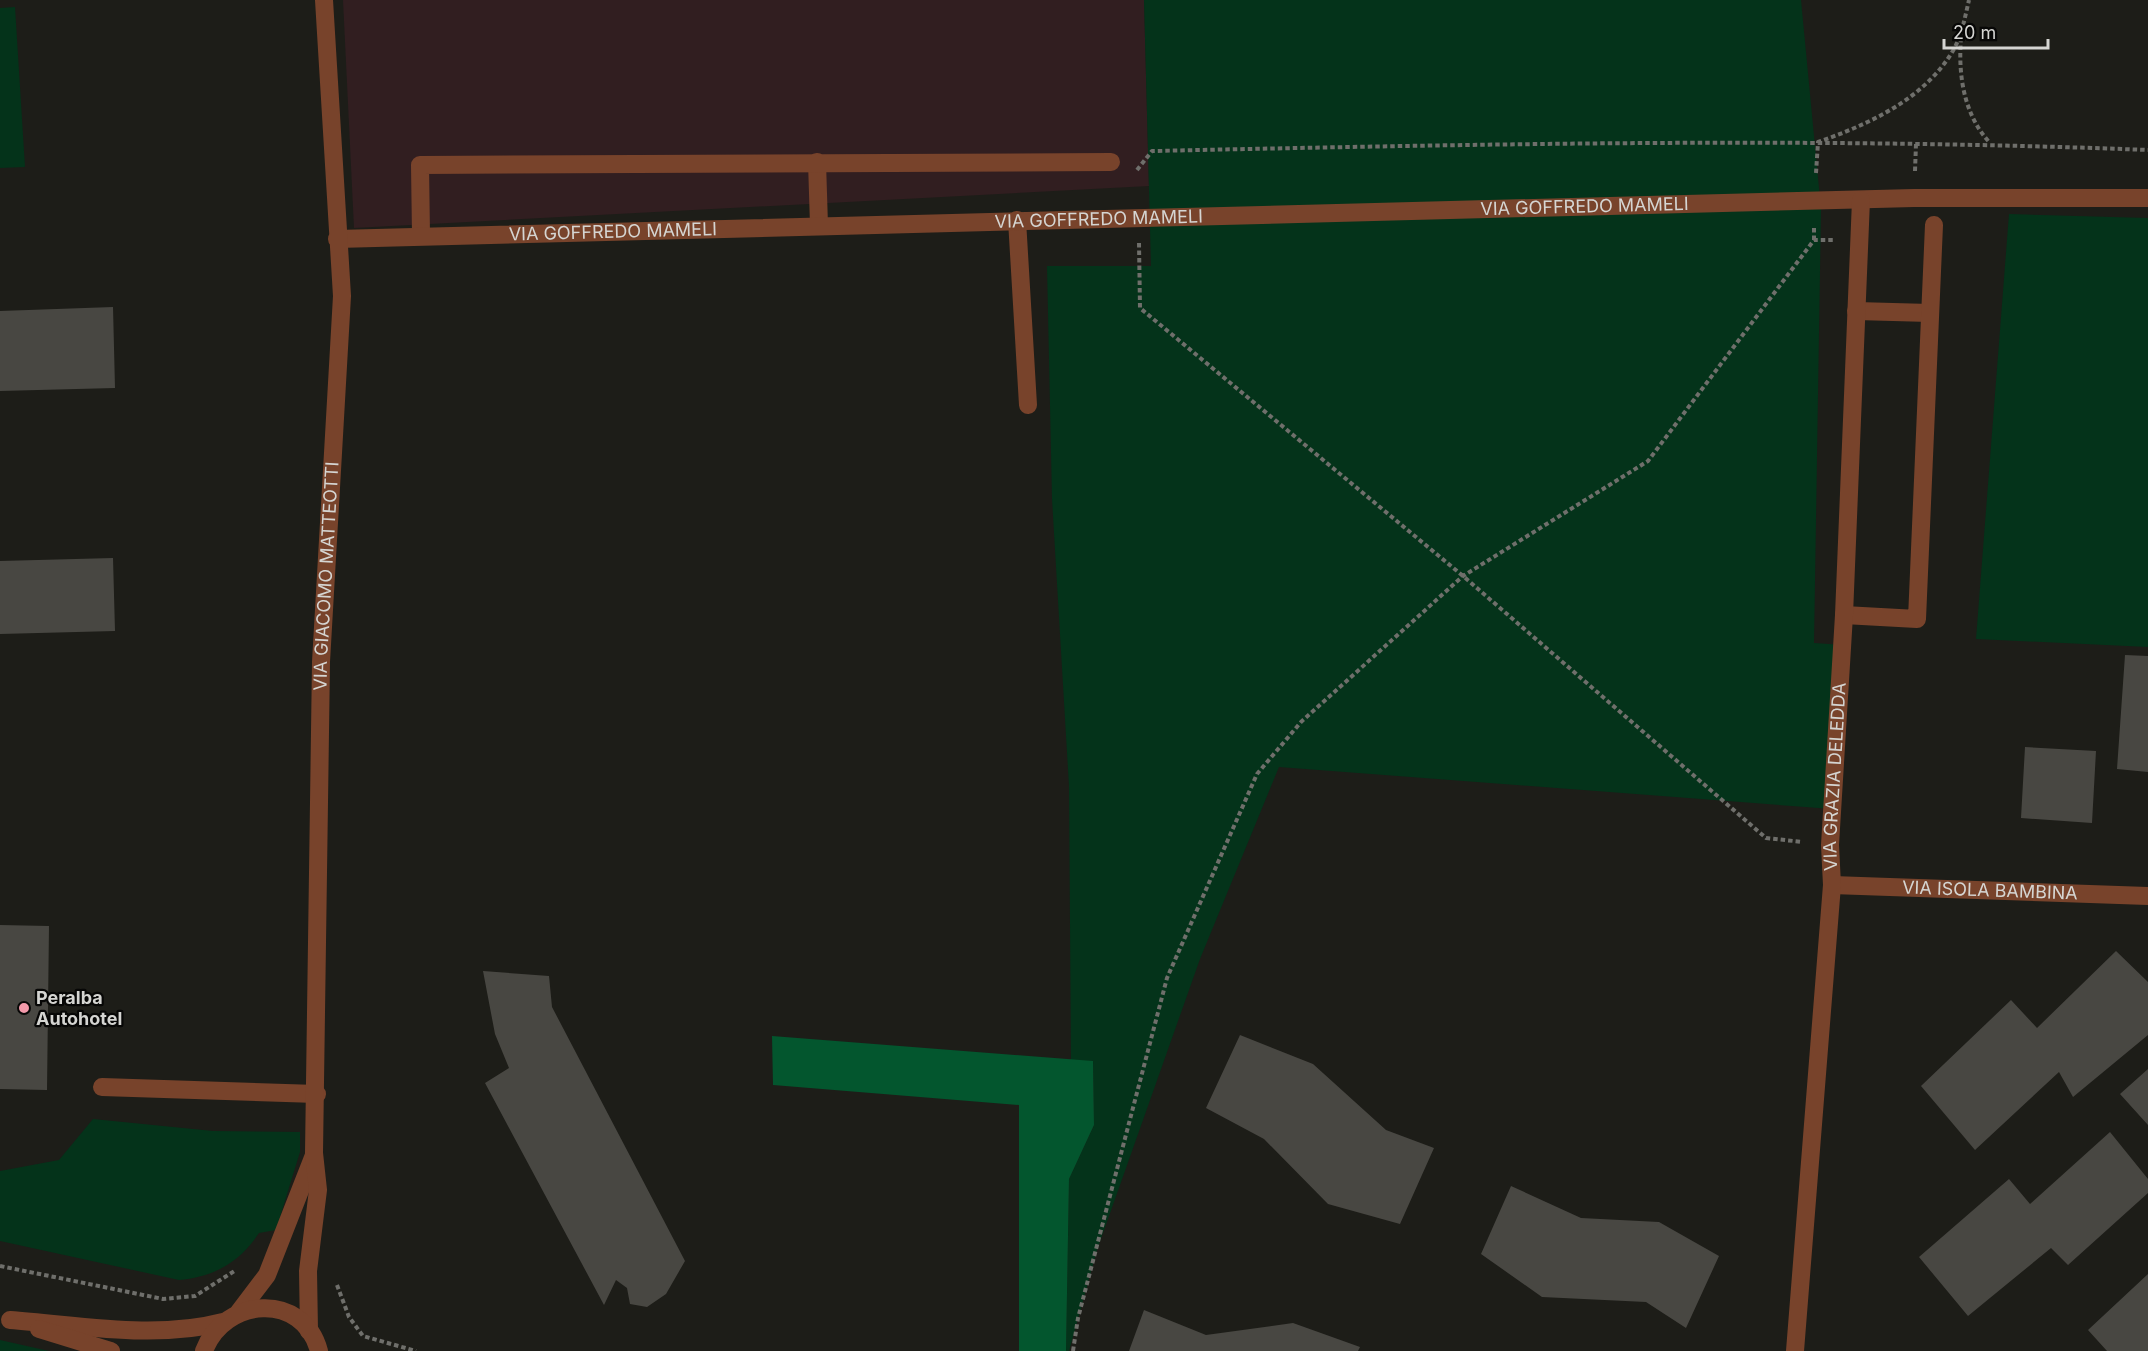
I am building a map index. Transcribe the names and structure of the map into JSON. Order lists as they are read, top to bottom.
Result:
{
  "streets": {
    "street": [
      "VIA GOFFREDO MAMELI",
      "VIA GIACOMO MATTEOTTI",
      "VIA GRAZIA DELEDDA",
      "VIA ISOLA BAMBINA"
    ]
  },
  "crossings": [
    ["VIA GOFFREDO MAMELI", "VIA GIACOMO MATTEOTTI"],
    ["VIA GOFFREDO MAMELI", "VIA GRAZIA DELEDDA"],
    ["VIA GRAZIA DELEDDA", "VIA ISOLA BAMBINA"]
  ],
  "places": ["Peralba Autohotel"],
  "scale_bar": "20 m"
}
